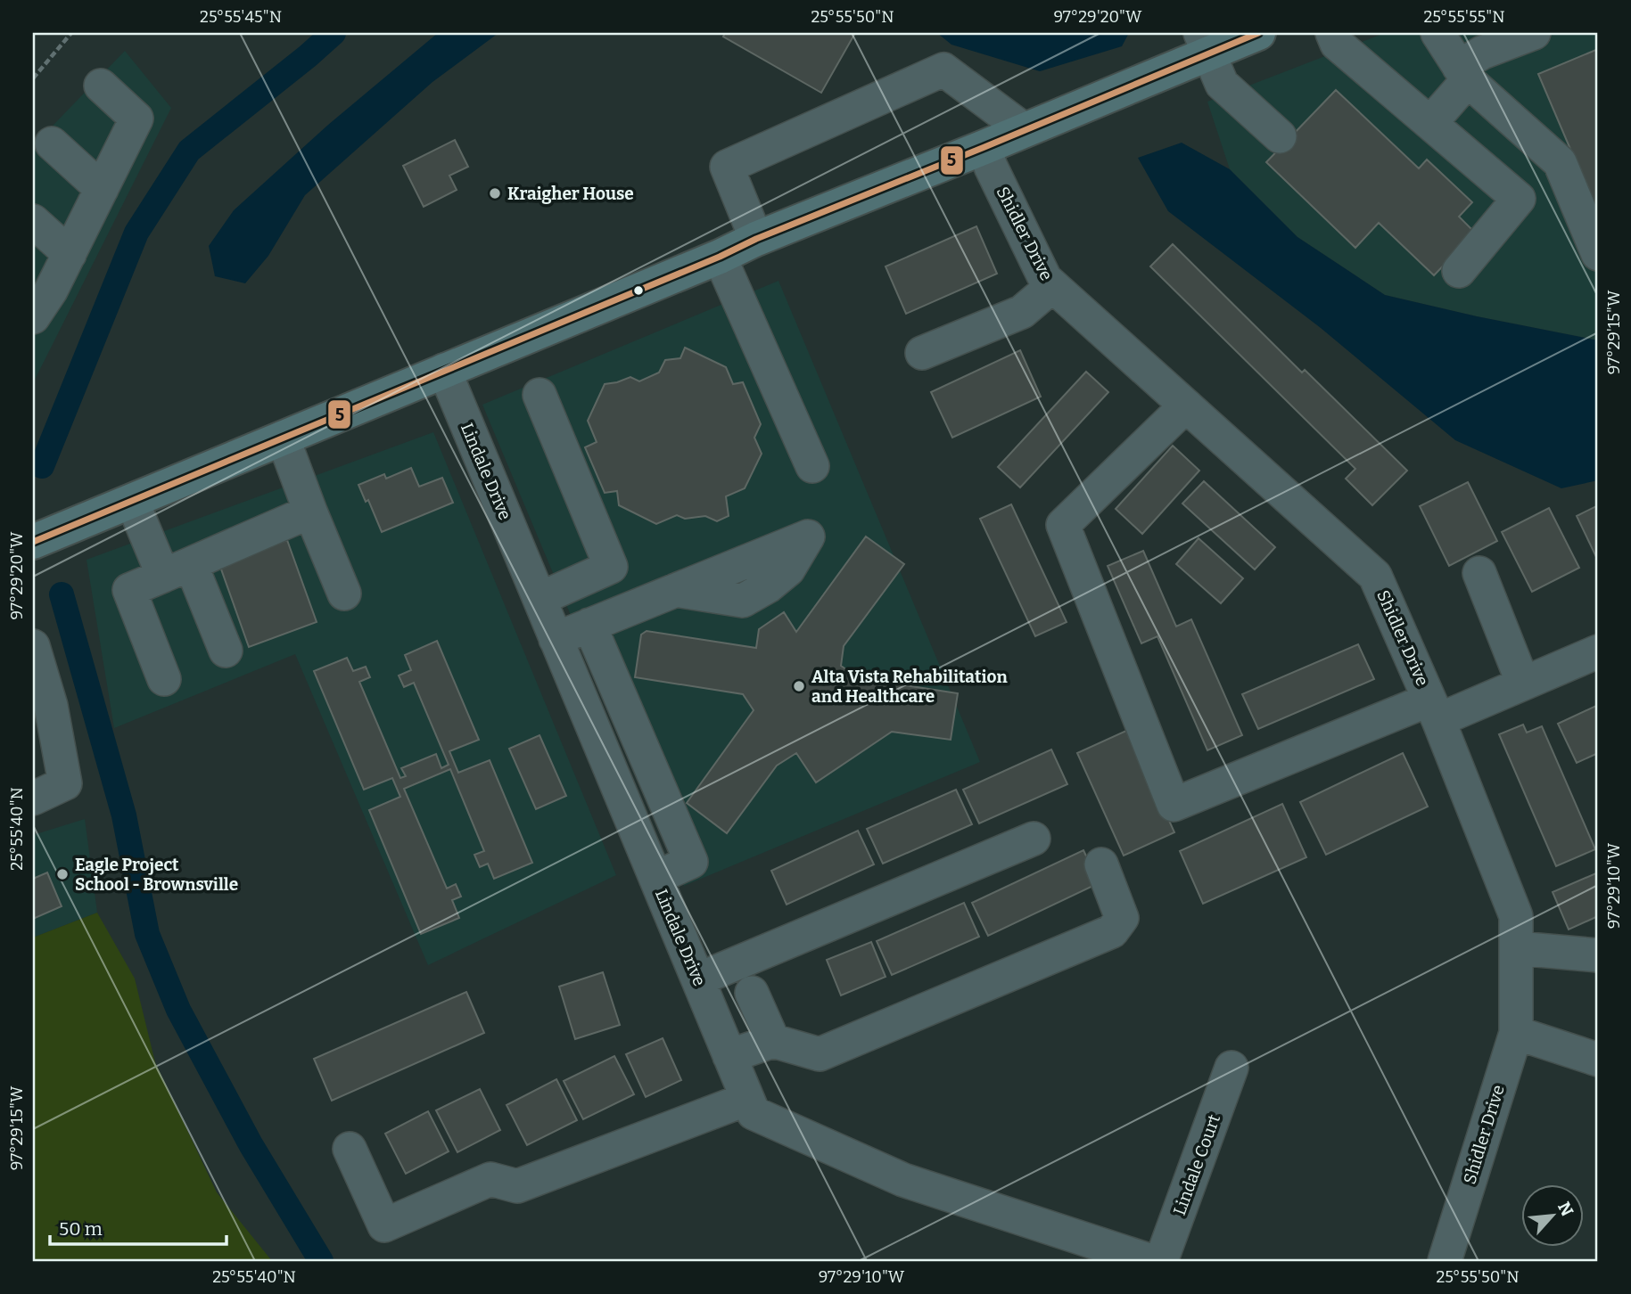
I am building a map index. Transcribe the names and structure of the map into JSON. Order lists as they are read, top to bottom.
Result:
{
  "streets": {
    "street": ["Shidler Drive", "Lindale Drive", "Lindale Court"]
  },
  "places": ["Kraigher House", "Alta Vista Rehabilitation and Healthcare", "Eagle Project School - Brownsville"],
  "lines": ["transit line 5"],
  "scale_bar": "50 m",
  "north": "top right",
  "coordinates": [
    "25°55'45\"N",
    "25°55'50\"N",
    "97°29'20\"W",
    "25°55'55\"N",
    "97°29'15\"W",
    "25°55'40\"N",
    "97°29'10\"W"
  ]
}
